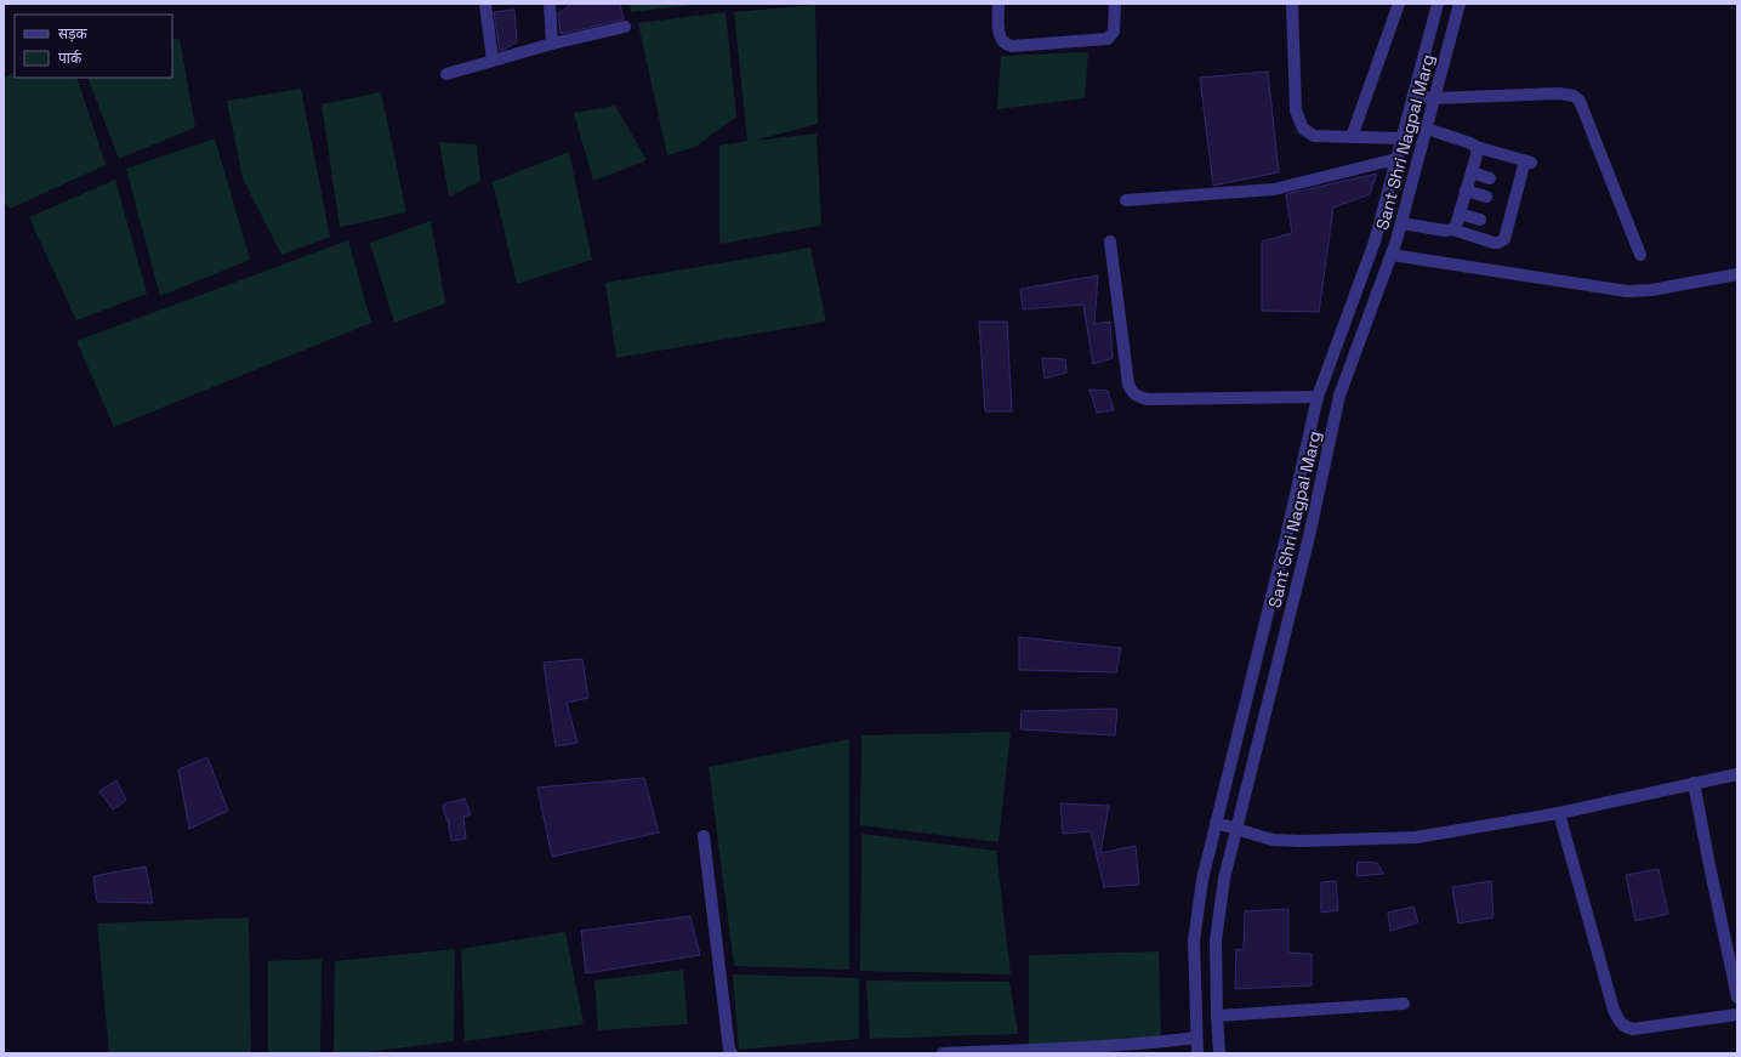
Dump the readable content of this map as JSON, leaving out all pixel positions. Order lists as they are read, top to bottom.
{
  "streets": {
    "street": ["Sant Shri Nagpal Marg"]
  },
  "legend": ["सड़क", "पार्क"]
}
